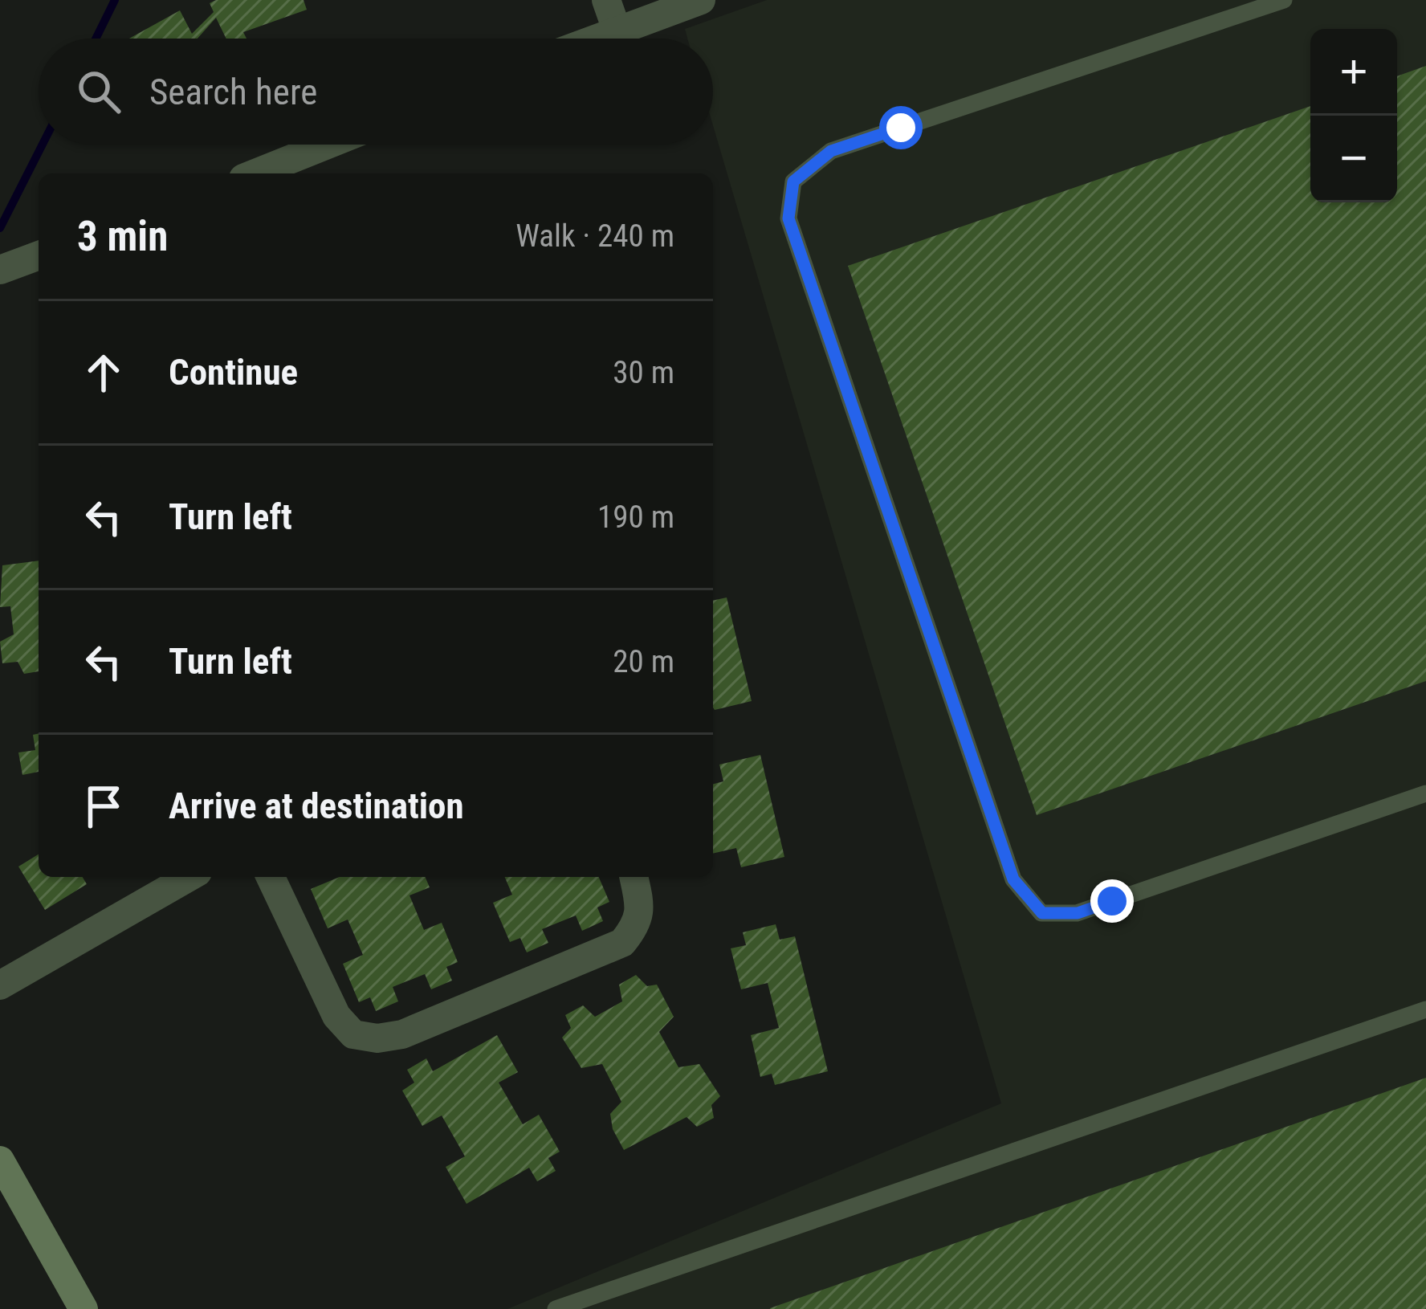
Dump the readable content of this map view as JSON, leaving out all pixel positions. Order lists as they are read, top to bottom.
{
  "page": {
    "map_buttons": ["+", "−"],
    "search": "Search here",
    "heading": ["3 min", "Walk · 240 m"],
    "list": [
      ["Continue", "30 m"],
      ["Turn left", "190 m"],
      ["Turn left", "20 m"],
      "Arrive at destination"
    ]
  }
}
